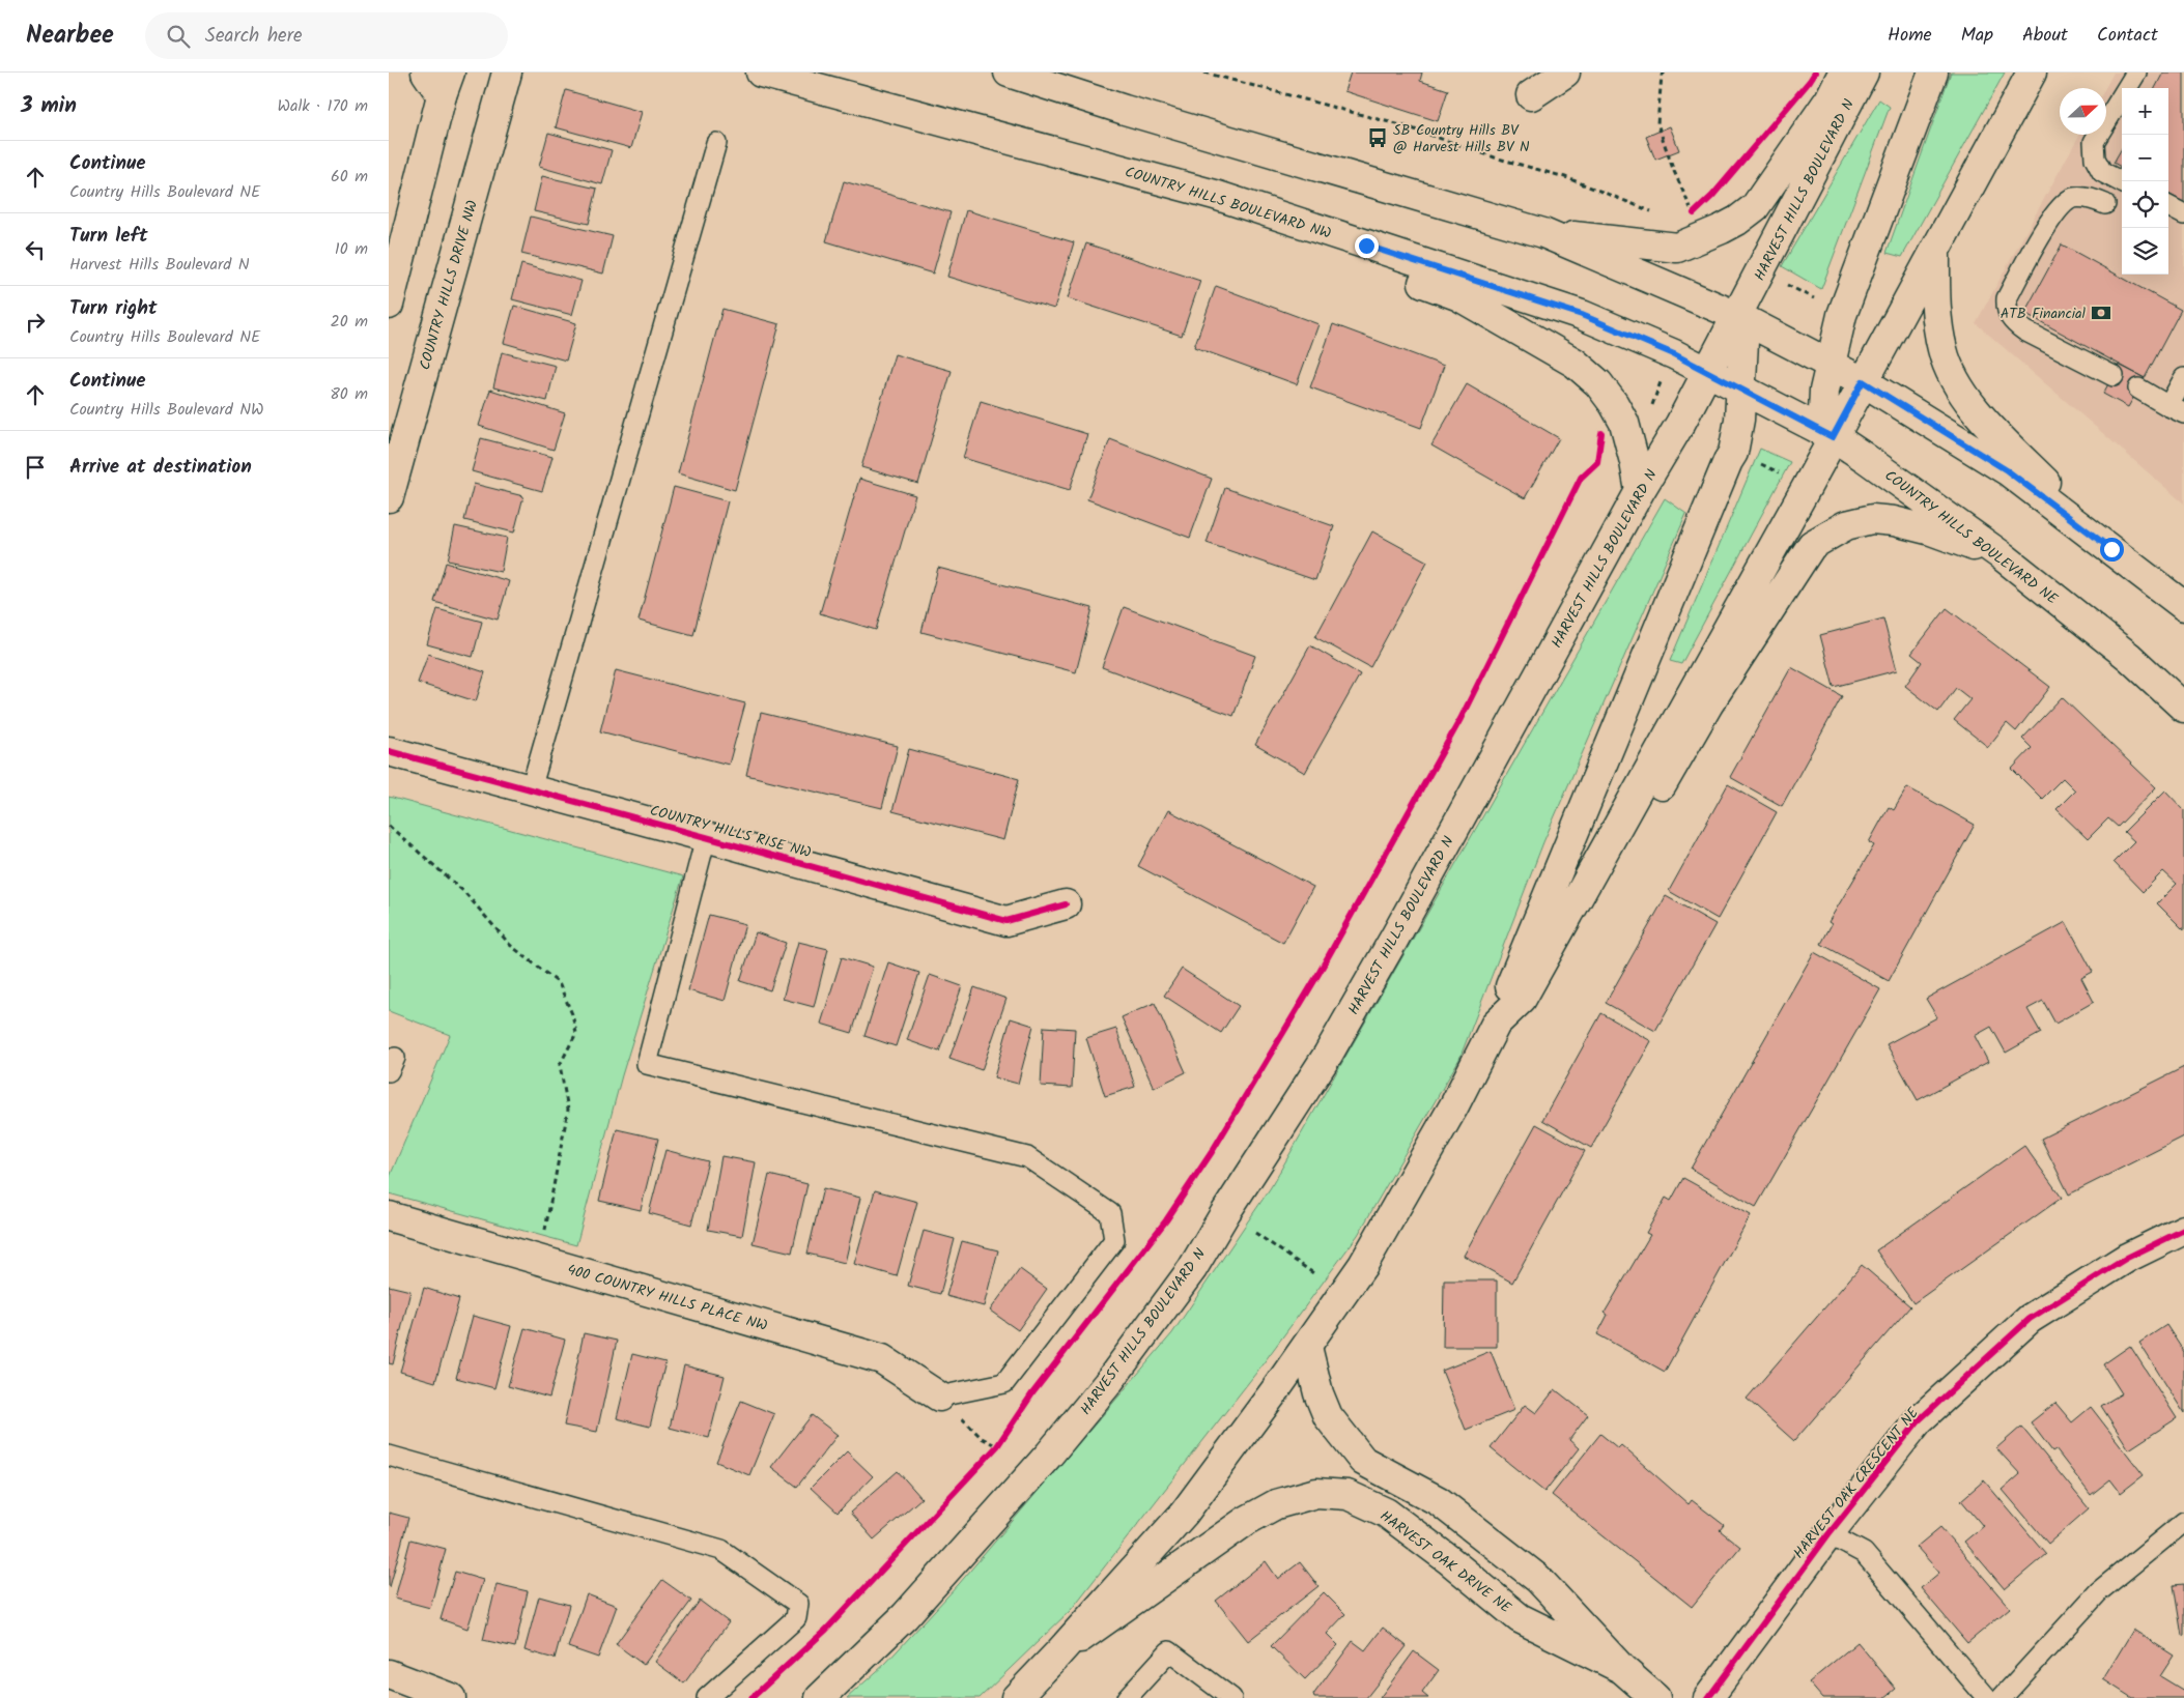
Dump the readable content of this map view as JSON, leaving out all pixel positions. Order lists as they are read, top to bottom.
{
  "streets": {
    "main road": [
      "HARVEST HILLS BOULEVARD N",
      "COUNTRY HILLS BOULEVARD NW",
      "COUNTRY HILLS DRIVE NW",
      "COUNTRY HILLS BOULEVARD NE",
      "COUNTRY HILLS RISE NW",
      "400 COUNTRY HILLS PLACE NW",
      "HARVEST OAK CRESCENT NE",
      "HARVEST OAK DRIVE NE"
    ]
  },
  "crossings": [
    ["HARVEST HILLS BOULEVARD N", "COUNTRY HILLS BOULEVARD NW"],
    ["COUNTRY HILLS BOULEVARD NW", "COUNTRY HILLS BOULEVARD NE"]
  ],
  "places": {
    "bus stop": ["SB Country Hills BV @ Harvest Hills BV N"],
    "bank": ["ATB Financial"]
  },
  "north": "right",
  "page": {
    "header": "Nearbee",
    "search": "Search here",
    "nav": [
      "Home",
      "Map",
      "About",
      "Contact"
    ],
    "heading": ["3 min", "Walk · 170 m"],
    "map_buttons": ["+", "−"],
    "list": [
      ["Continue", "Country Hills Boulevard NE", "60 m"],
      ["Turn left", "Harvest Hills Boulevard N", "10 m"],
      ["Turn right", "Country Hills Boulevard NE", "20 m"],
      ["Continue", "Country Hills Boulevard NW", "80 m"],
      "Arrive at destination"
    ]
  }
}
